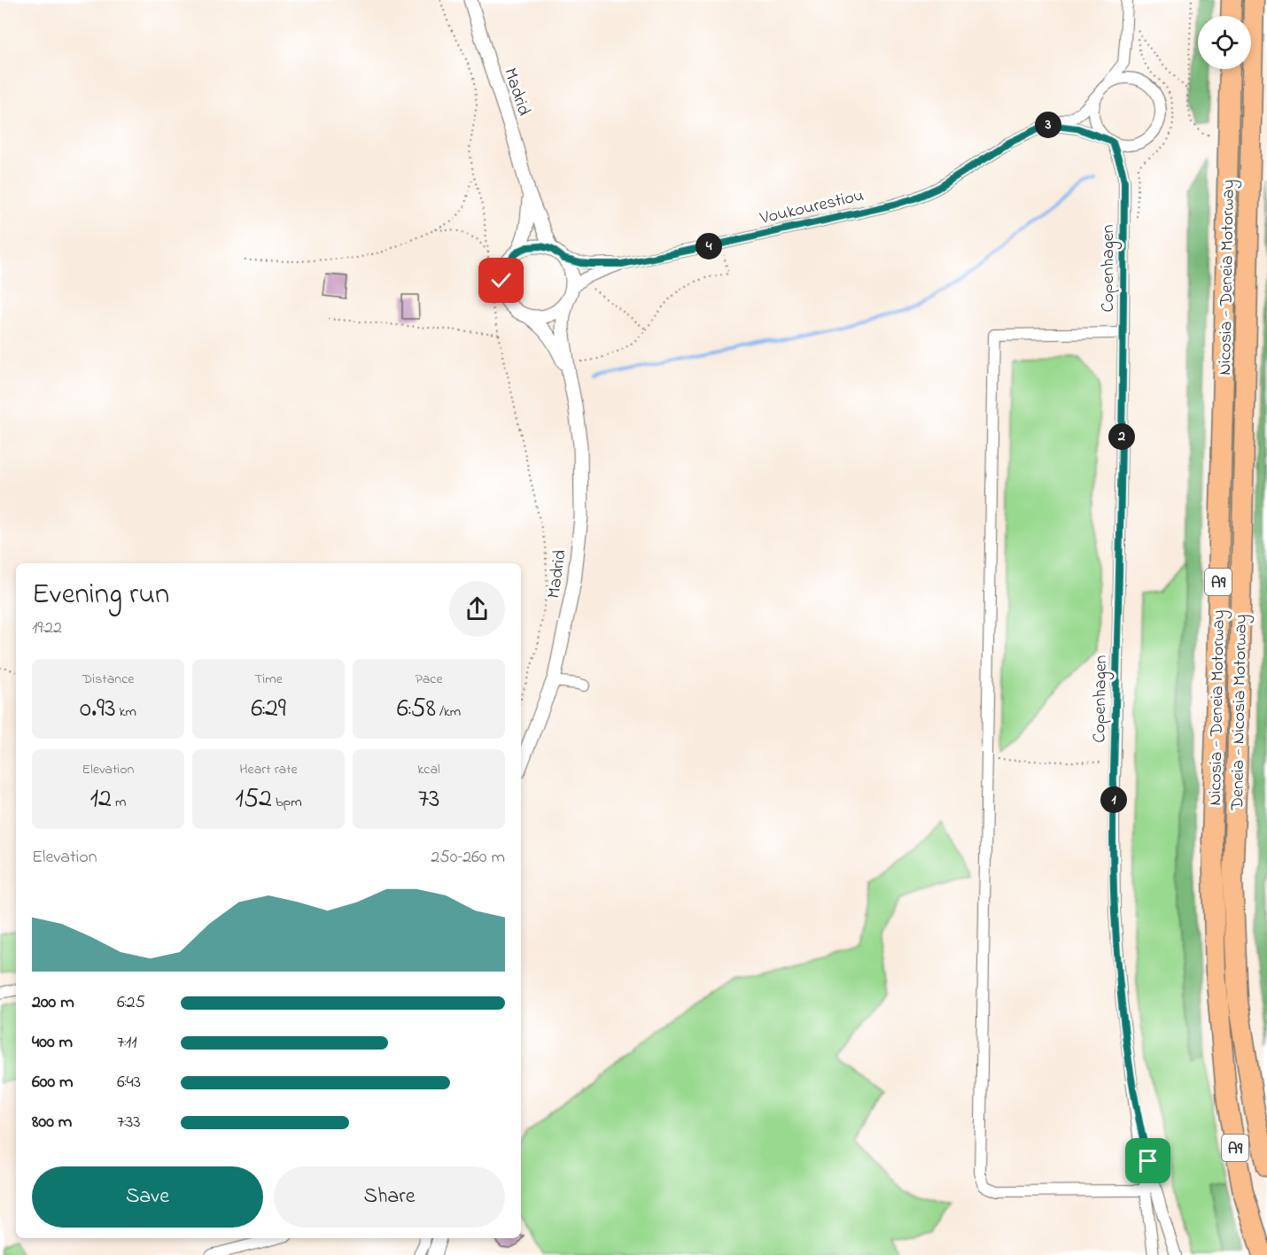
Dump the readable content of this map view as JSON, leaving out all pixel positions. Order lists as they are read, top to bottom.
{
  "streets": {
    "highway": ["Nicosia - Deneia Motorway", "A9", "Deneia - Nicosia Motorway"],
    "street": ["Madrid", "Voukourestiou", "Copenhagen"]
  },
  "crossings": [
    ["Madrid", "Voukourestiou"],
    ["Voukourestiou", "Copenhagen"]
  ],
  "page": {
    "pins": [
      "3",
      "4",
      "2",
      "1"
    ],
    "heading": ["Evening run", "19:22"],
    "stats": [
      ["Distance", "0.93 km"],
      ["Time", "6:29"],
      ["Pace", "6:58 /km"],
      ["Elevation", "12 m"],
      ["Heart rate", "152 bpm"],
      ["kcal", "73"]
    ],
    "chart": ["Elevation", "250–260 m"],
    "list": [
      {
        "name": "200 m",
        "note": "6:25"
      },
      {
        "name": "400 m",
        "note": "7:11"
      },
      {
        "name": "600 m",
        "note": "6:43"
      },
      {
        "name": "800 m",
        "note": "7:33"
      }
    ],
    "buttons": ["Save", "Share"]
  }
}
